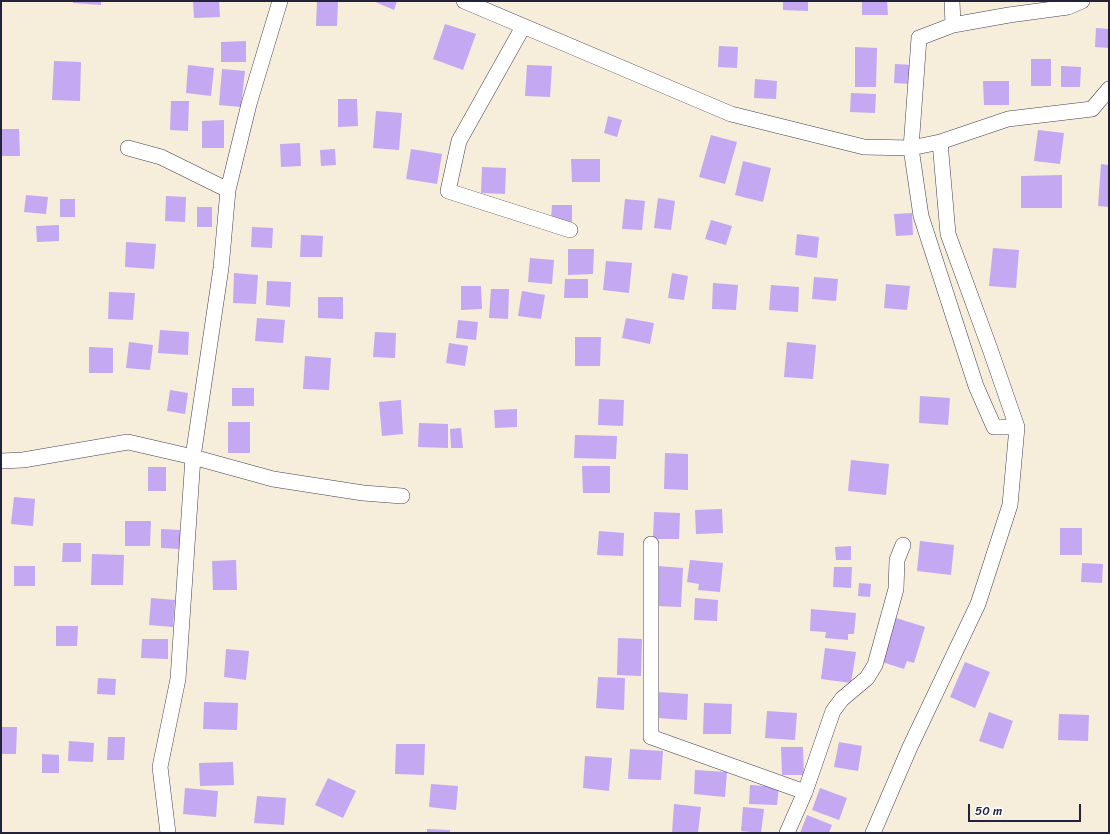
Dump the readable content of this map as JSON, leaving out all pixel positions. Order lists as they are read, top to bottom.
{
  "scale_bar": "50 m"
}
